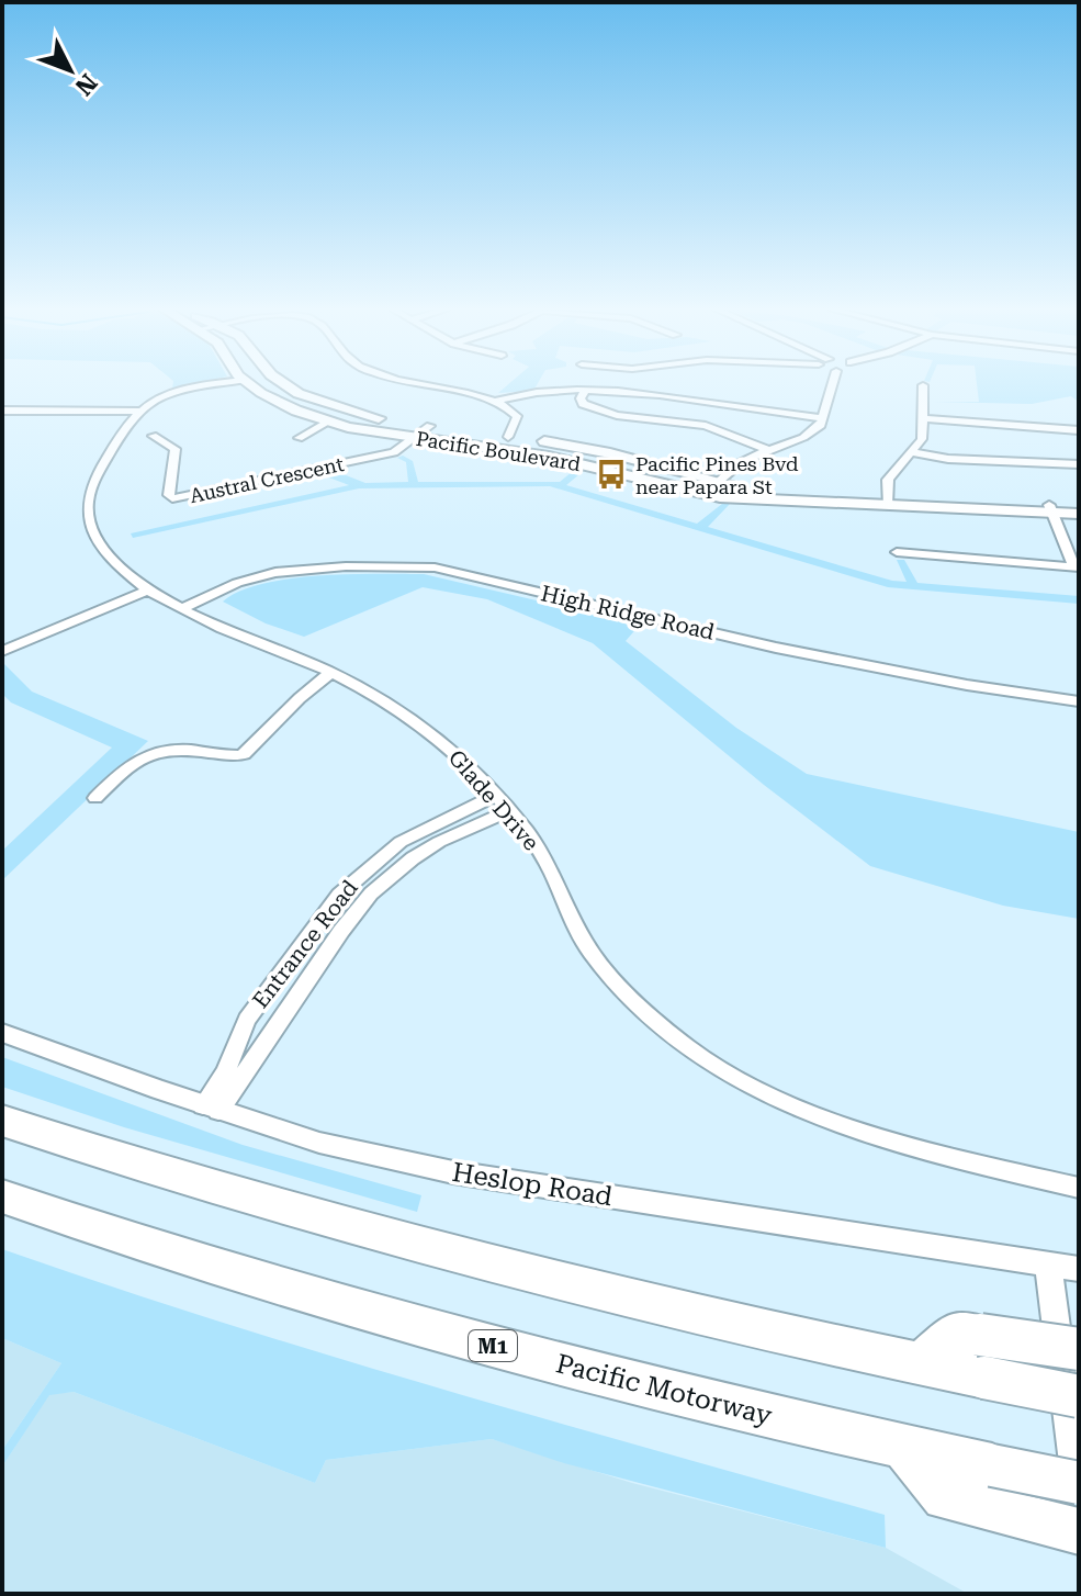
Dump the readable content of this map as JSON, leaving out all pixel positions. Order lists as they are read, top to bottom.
{
  "streets": {
    "highway": ["M1", "Pacific Motorway"],
    "main road": ["Pacific Boulevard"],
    "street": [
      "Austral Crescent",
      "High Ridge Road",
      "Glade Drive",
      "Entrance Road",
      "Heslop Road"
    ]
  },
  "crossings": [
    ["Pacific Boulevard", "Austral Crescent"],
    ["High Ridge Road", "Glade Drive"],
    ["Glade Drive", "Entrance Road"],
    ["Entrance Road", "Heslop Road"]
  ],
  "places": {
    "bus stop": ["Pacific Pines Bvd near Papara St"]
  },
  "north": "bottom right"
}
